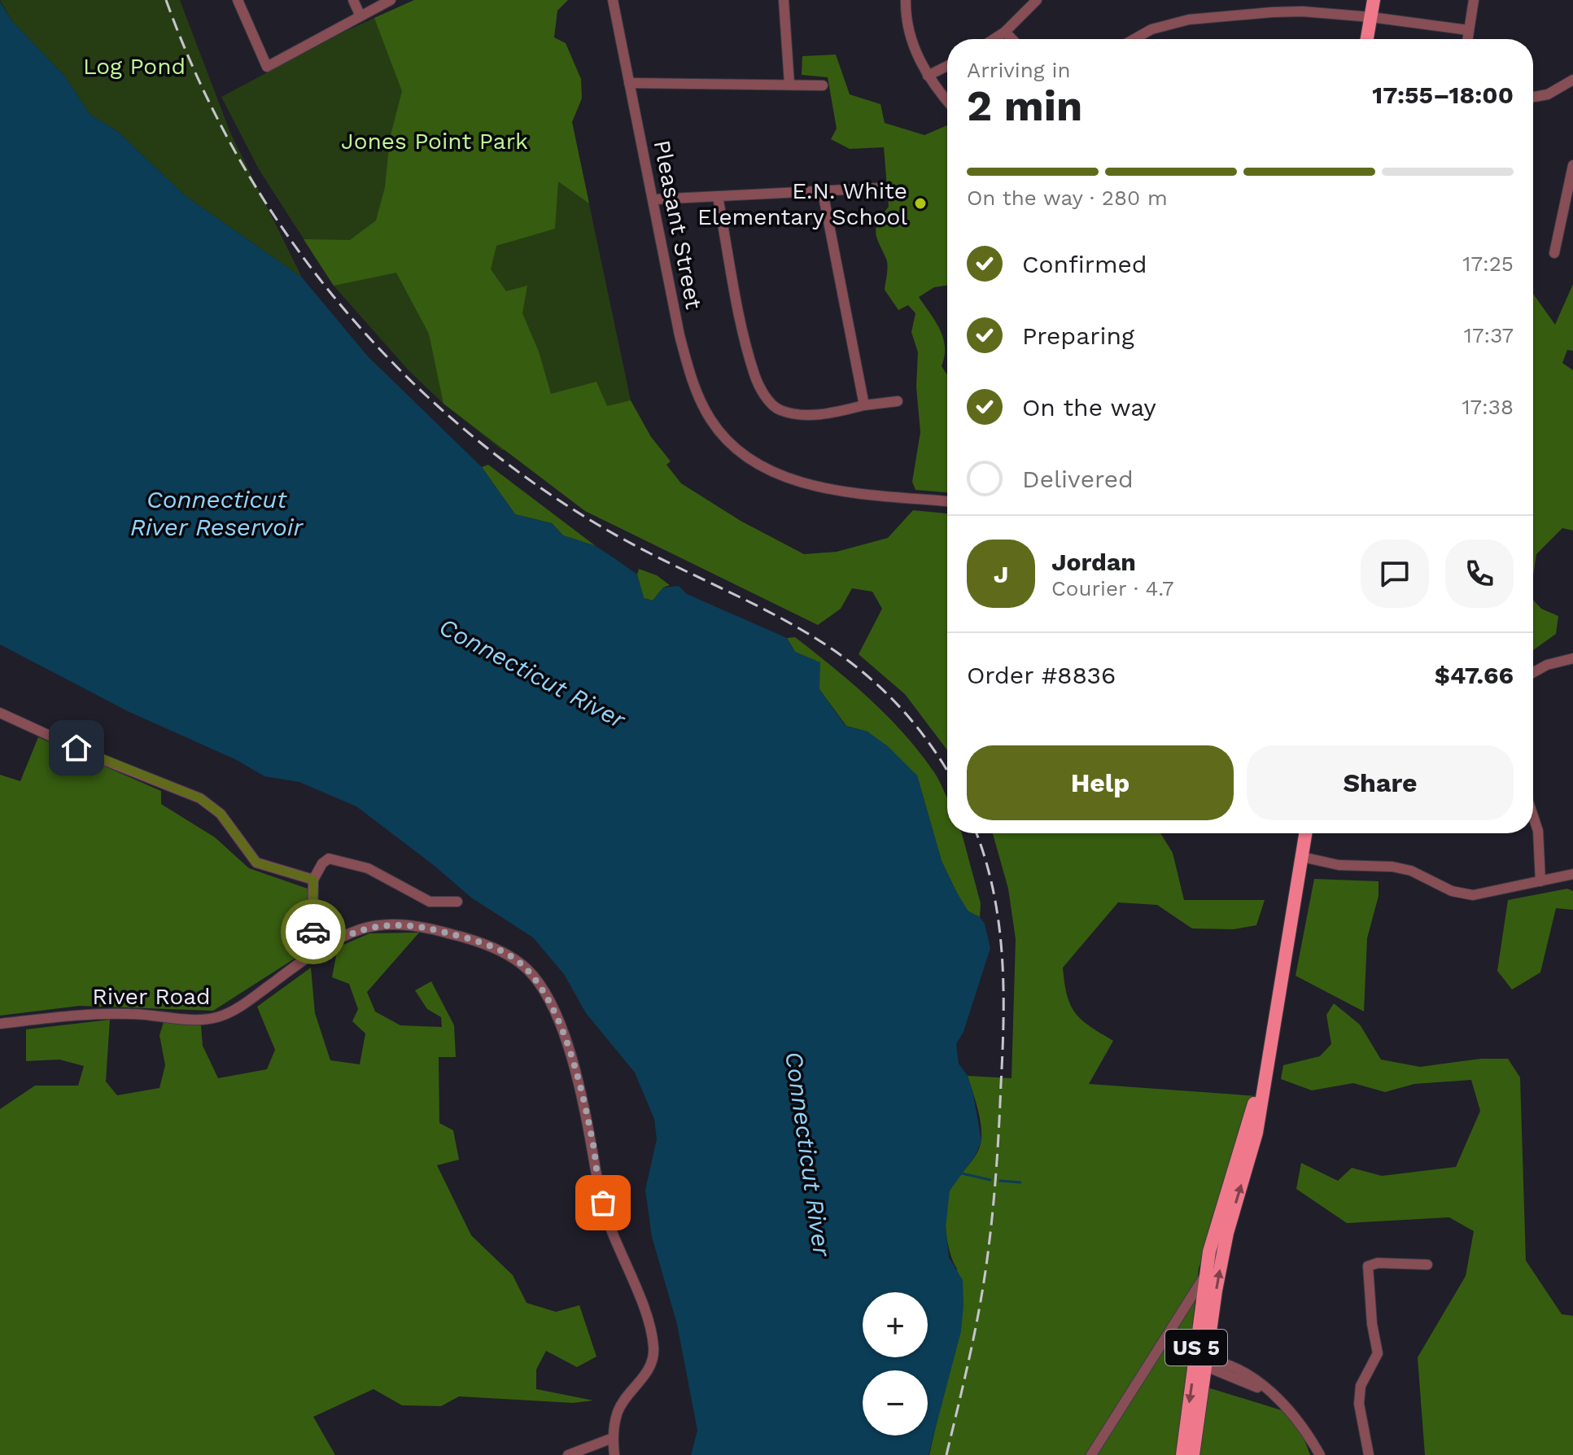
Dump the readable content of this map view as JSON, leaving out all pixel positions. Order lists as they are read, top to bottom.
{
  "streets": {
    "main road": ["US 5"],
    "street": ["Pleasant Street", "River Road"]
  },
  "water": ["Connecticut River Reservoir", "Connecticut River"],
  "parks": ["Log Pond", "Jones Point Park"],
  "places": ["E.N. White Elementary School"],
  "page": {
    "heading": ["2 min", "Arriving in", "17:55–18:00"],
    "panel": [
      "Jordan",
      "Courier · 4.7",
      "Order #8836",
      "$47.66"
    ],
    "bar": "On the way · 280 m",
    "list": [
      ["Confirmed", "17:25"],
      ["Preparing", "17:37"],
      ["On the way", "17:38"],
      "Delivered"
    ],
    "round": "J",
    "buttons": ["Help", "Share"],
    "map_buttons": ["+", "−"]
  }
}
